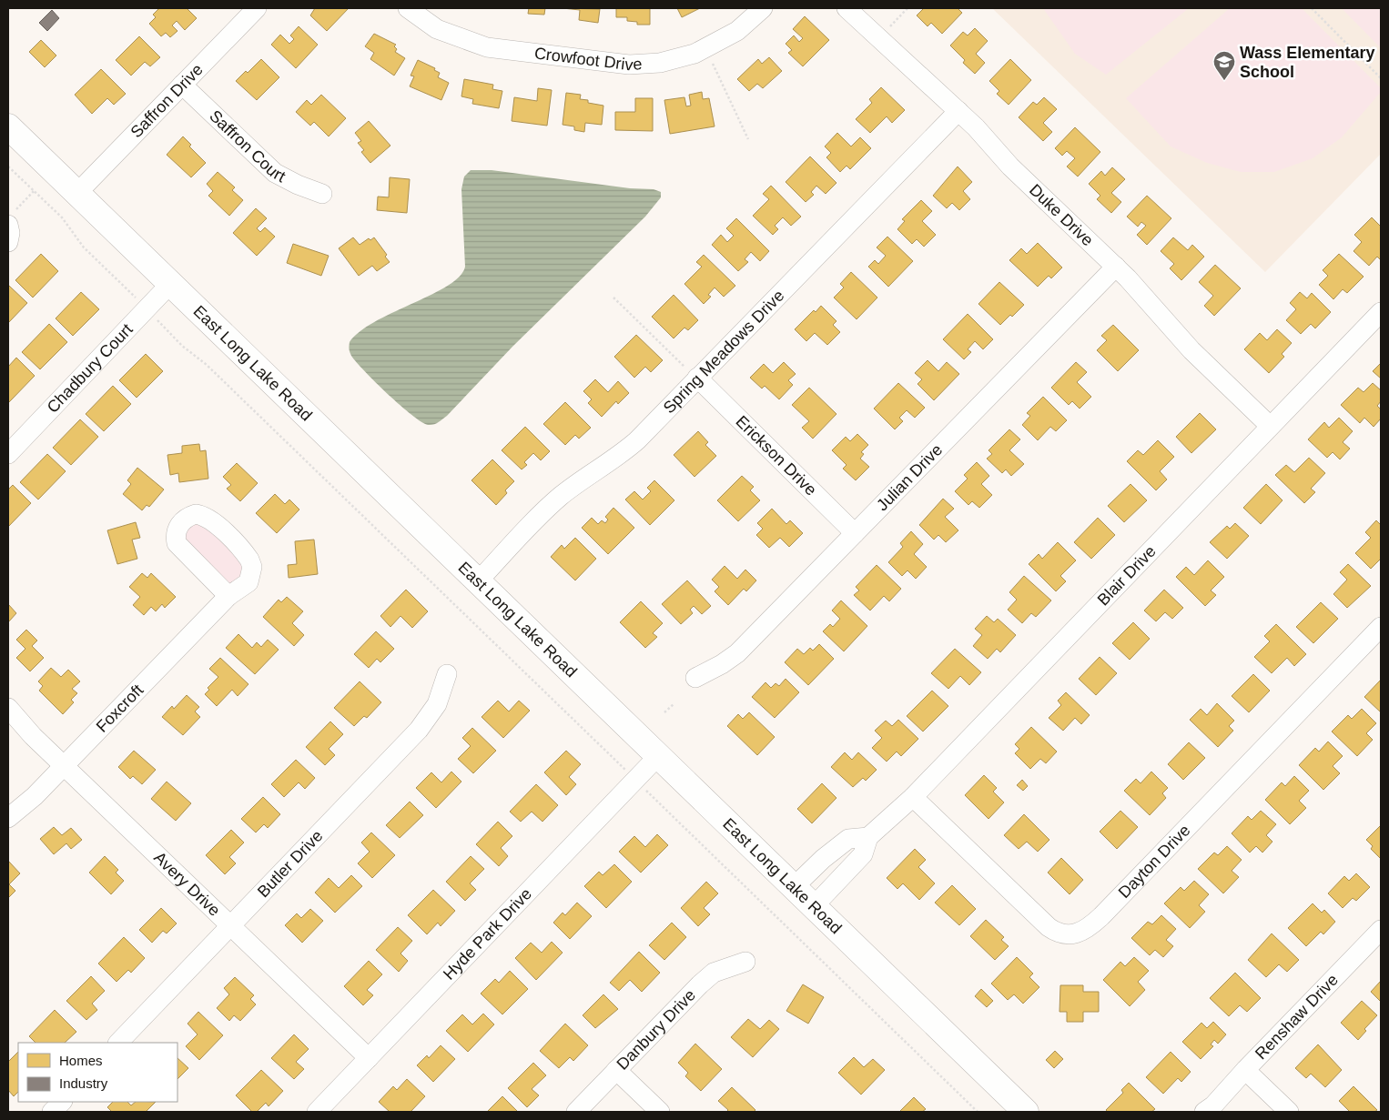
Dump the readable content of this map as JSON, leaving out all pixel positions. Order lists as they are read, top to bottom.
{
  "streets": {
    "main road": ["East Long Lake Road"],
    "street": [
      "Crowfoot Drive",
      "Saffron Drive",
      "Saffron Court",
      "Duke Drive",
      "Spring Meadows Drive",
      "Chadbury Court",
      "Erickson Drive",
      "Julian Drive",
      "Blair Drive",
      "Foxcroft",
      "Dayton Drive",
      "Butler Drive",
      "Avery Drive",
      "Hyde Park Drive",
      "Renshaw Drive",
      "Danbury Drive"
    ]
  },
  "crossings": [
    ["Saffron Drive", "Saffron Court"],
    ["Saffron Drive", "East Long Lake Road"],
    ["Duke Drive", "Spring Meadows Drive"],
    ["Duke Drive", "Julian Drive"],
    ["Duke Drive", "Blair Drive"],
    ["Spring Meadows Drive", "East Long Lake Road"],
    ["Spring Meadows Drive", "Erickson Drive"],
    ["East Long Lake Road", "Chadbury Court"],
    ["East Long Lake Road", "Blair Drive"],
    ["East Long Lake Road", "Hyde Park Drive"],
    ["Erickson Drive", "Julian Drive"],
    ["Blair Drive", "Dayton Drive"],
    ["Foxcroft", "Avery Drive"],
    ["Butler Drive", "Avery Drive"],
    ["Avery Drive", "Hyde Park Drive"]
  ],
  "places": {
    "school or university": ["Wass Elementary School"]
  },
  "legend": ["Homes", "Industry"]
}
